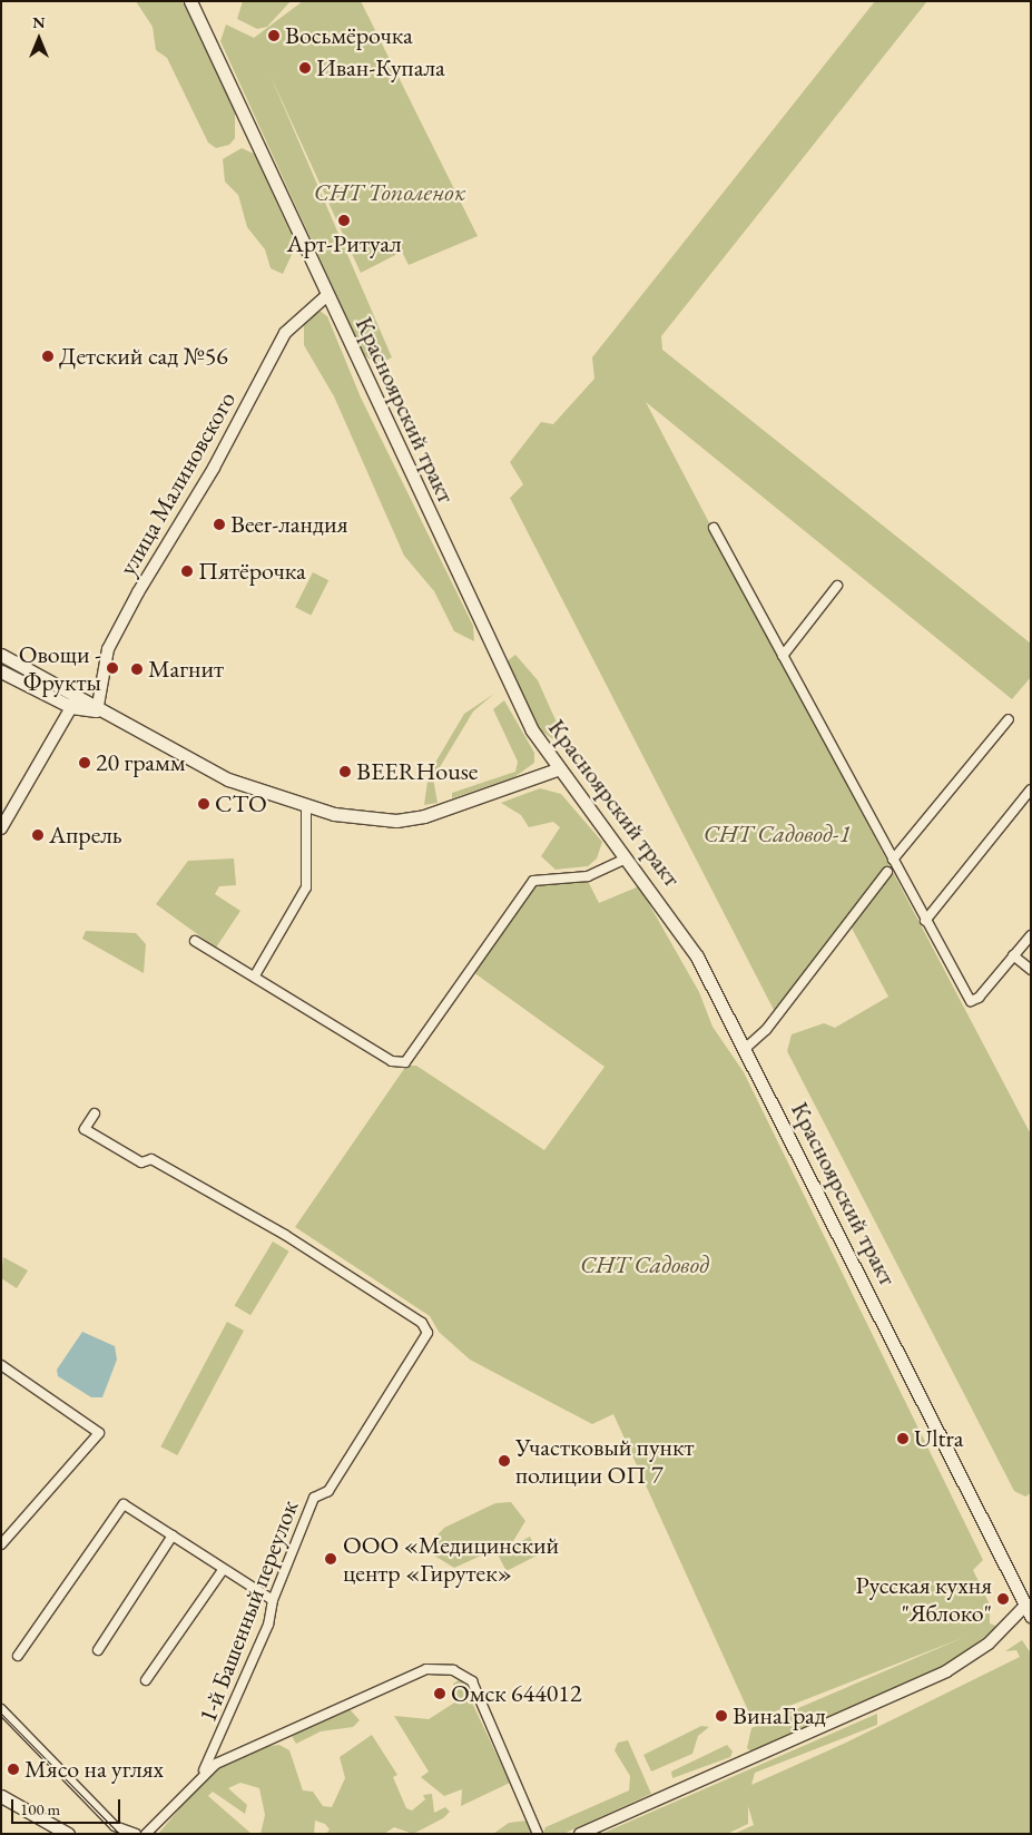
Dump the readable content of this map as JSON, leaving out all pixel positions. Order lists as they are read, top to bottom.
{
  "streets": {
    "main road": ["Красноярский тракт"],
    "street": ["улица Малиновского", "1-й Башенный переулок"]
  },
  "crossings": [
    ["Красноярский тракт", "улица Малиновского"]
  ],
  "parks": ["СНТ Тополенок", "СНТ Садовод-1", "СНТ Садовод"],
  "places": [
    "Восьмёрочка",
    "Иван-Купала",
    "Арт-Ритуал",
    "Детский сад №56",
    "Beer-ландия",
    "Пятёрочка",
    "Овощи - Фрукты",
    "Магнит",
    "20 грамм",
    "BEERHouse",
    "СТО",
    "Апрель",
    "Ultra",
    "Участковый пункт полиции ОП 7",
    "ООО «Медицинский центр «Гирутек»",
    "Русская кухня \"Яблоко\"",
    "Омск 644012",
    "ВинаГрад",
    "Мясо на углях"
  ],
  "scale_bar": "100 m",
  "north": "top"
}
